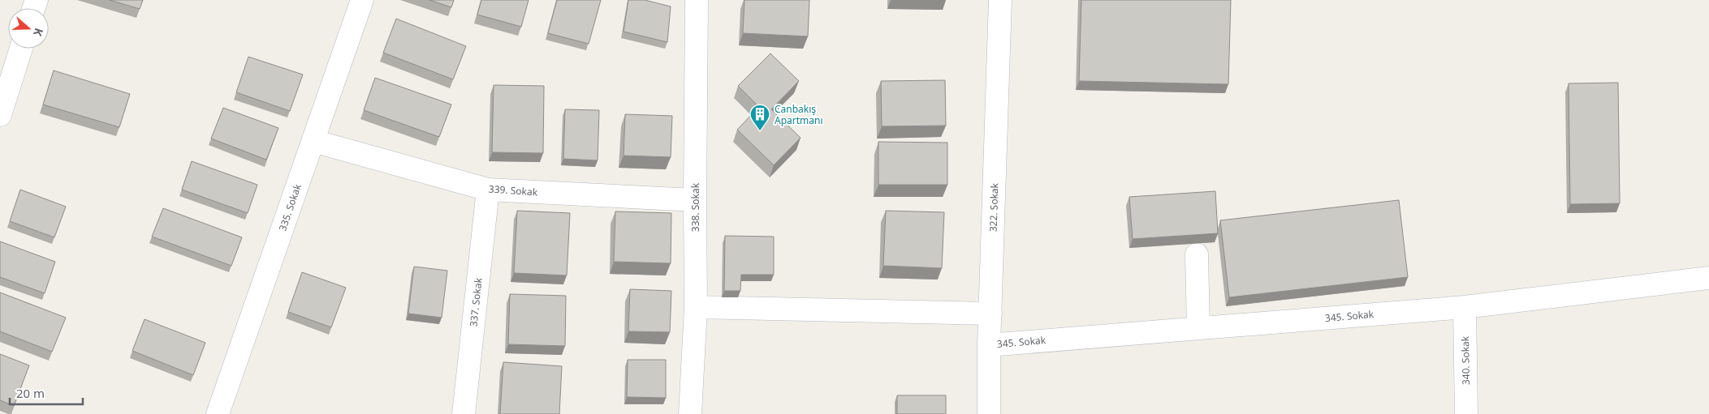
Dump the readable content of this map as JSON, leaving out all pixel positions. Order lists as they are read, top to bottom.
{
  "streets": {
    "street": [
      "339. Sokak",
      "335. Sokak",
      "338. Sokak",
      "322. Sokak",
      "337. Sokak",
      "345. Sokak",
      "340. Sokak"
    ]
  },
  "crossings": [
    ["339. Sokak", "335. Sokak"],
    ["339. Sokak", "338. Sokak"],
    ["339. Sokak", "337. Sokak"],
    ["322. Sokak", "345. Sokak"],
    ["345. Sokak", "340. Sokak"]
  ],
  "places": {
    "building": ["Canbakış Apartmanı"]
  },
  "scale_bar": "20 m",
  "north": "right"
}
